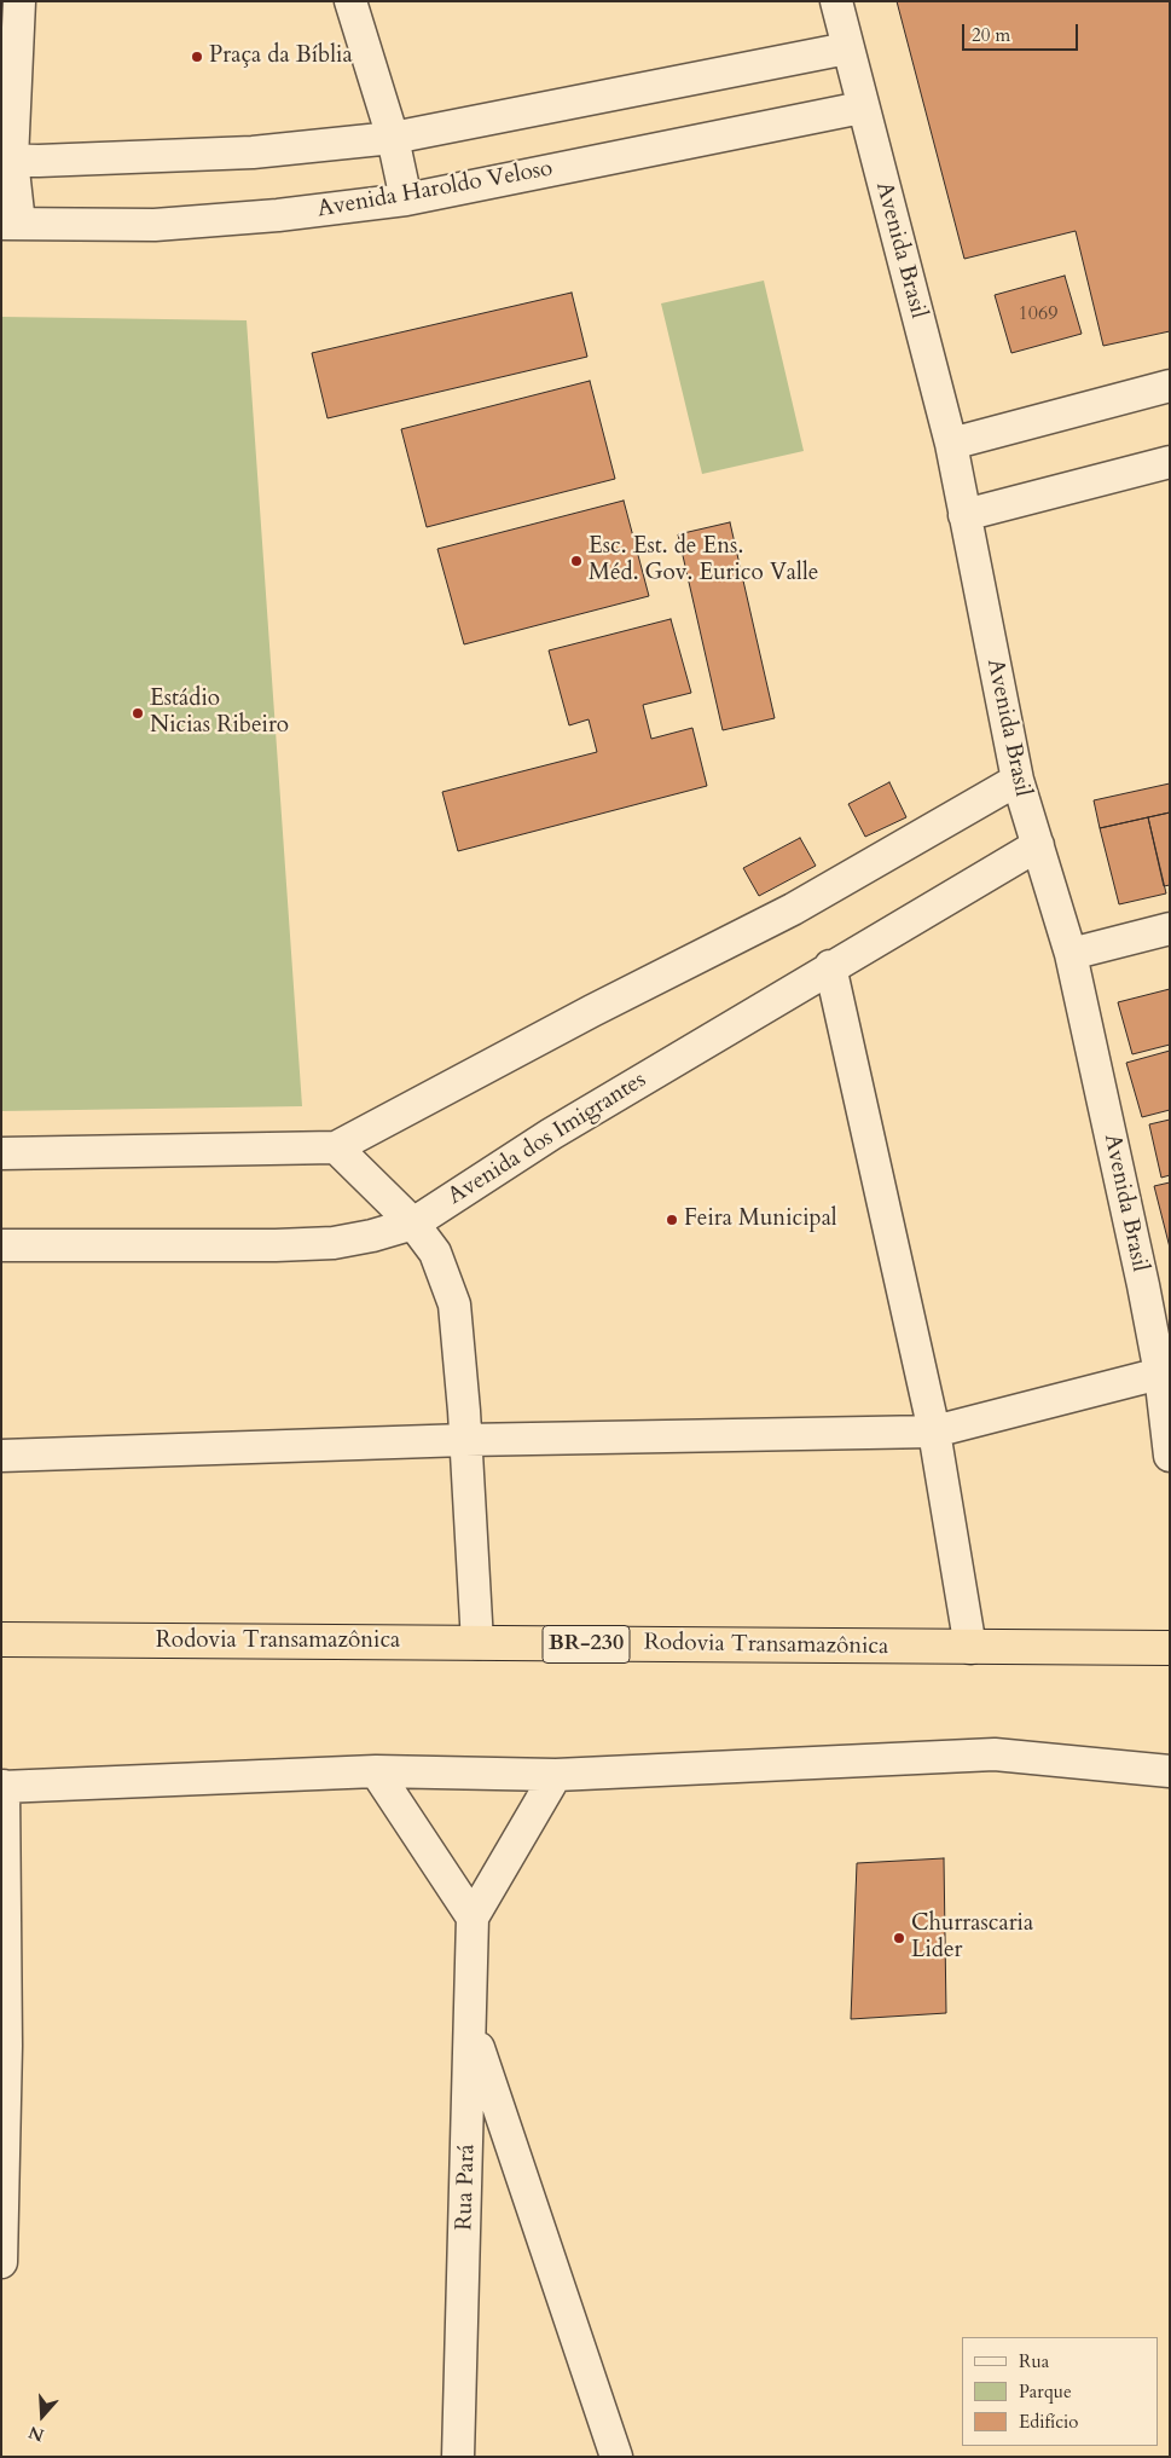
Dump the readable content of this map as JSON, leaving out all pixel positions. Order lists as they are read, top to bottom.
{
  "streets": {
    "highway": ["Rodovia Transamazônica", "BR-230"],
    "street": [
      "Avenida Haroldo Veloso",
      "Avenida Brasil",
      "Avenida dos Imigrantes",
      "Rua Pará"
    ]
  },
  "crossings": [
    ["Avenida Haroldo Veloso", "Avenida Brasil"],
    ["Avenida Brasil", "Avenida dos Imigrantes"]
  ],
  "places": [
    "Praça da Bíblia",
    "Esc. Est. de Ens. Méd. Gov. Eurico Valle",
    "Estádio Nicias Ribeiro",
    "Feira Municipal",
    "Churrascaria Lider"
  ],
  "house_numbers": ["1069"],
  "legend": ["Rua", "Parque", "Edifício"],
  "scale_bar": "20 m",
  "north": "bottom"
}
